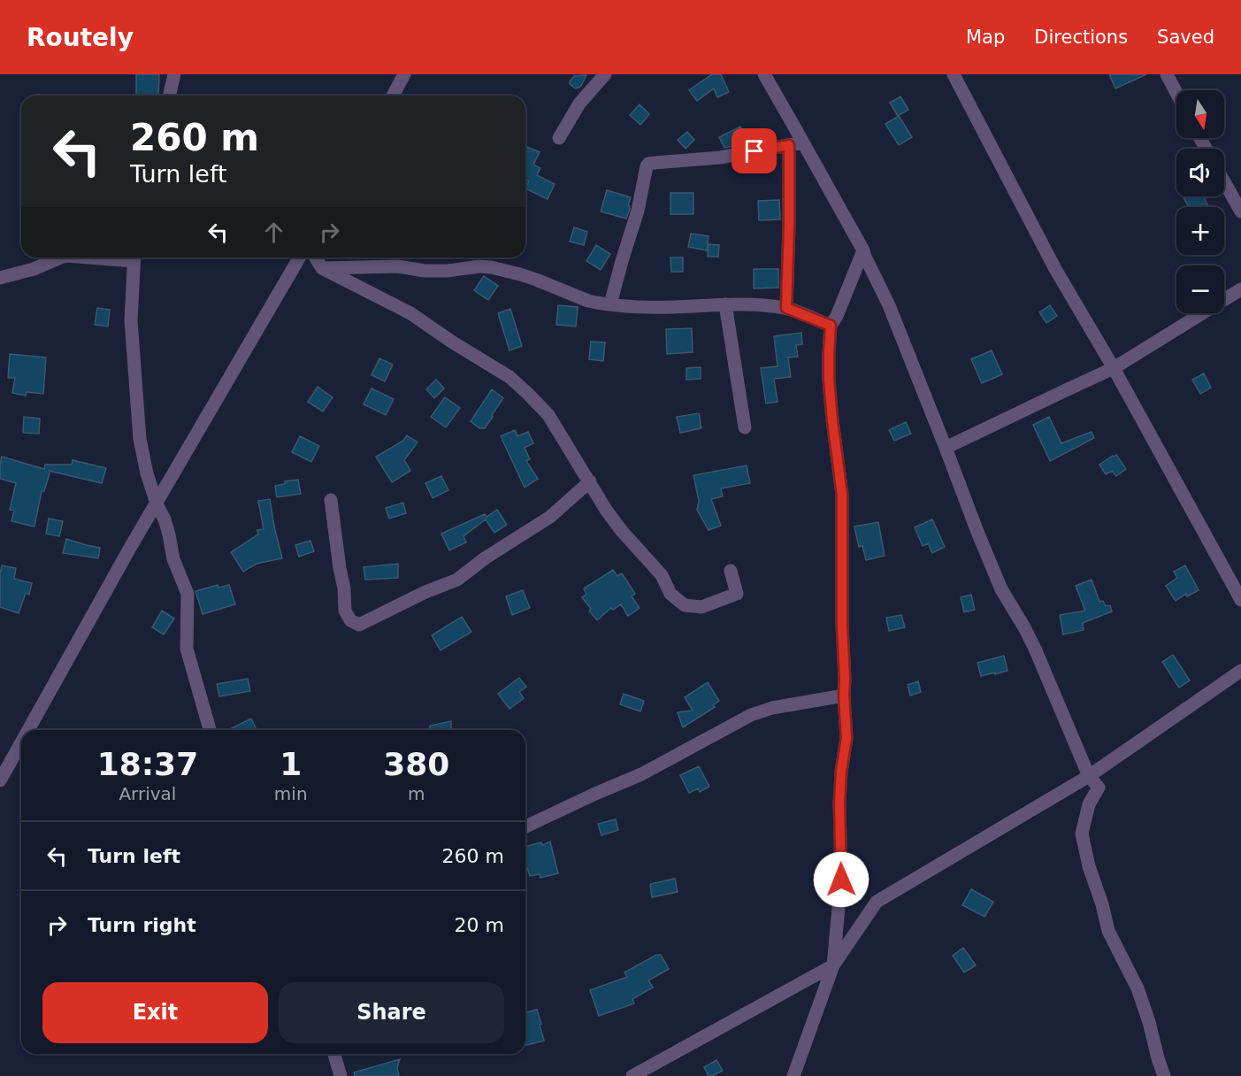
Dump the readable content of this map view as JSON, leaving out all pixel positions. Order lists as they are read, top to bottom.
{
  "north": "bottom",
  "page": {
    "header": "Routely",
    "nav": ["Map", "Directions", "Saved"],
    "map_buttons": ["+", "−"],
    "turn": ["260 m", "Turn left"],
    "eta": [
      "18:37",
      "Arrival",
      "1",
      "min",
      "380",
      "m"
    ],
    "list": [
      {
        "name": "Turn left",
        "value": "260 m"
      },
      {
        "name": "Turn right",
        "value": "20 m"
      }
    ],
    "buttons": ["Exit", "Share"]
  }
}
